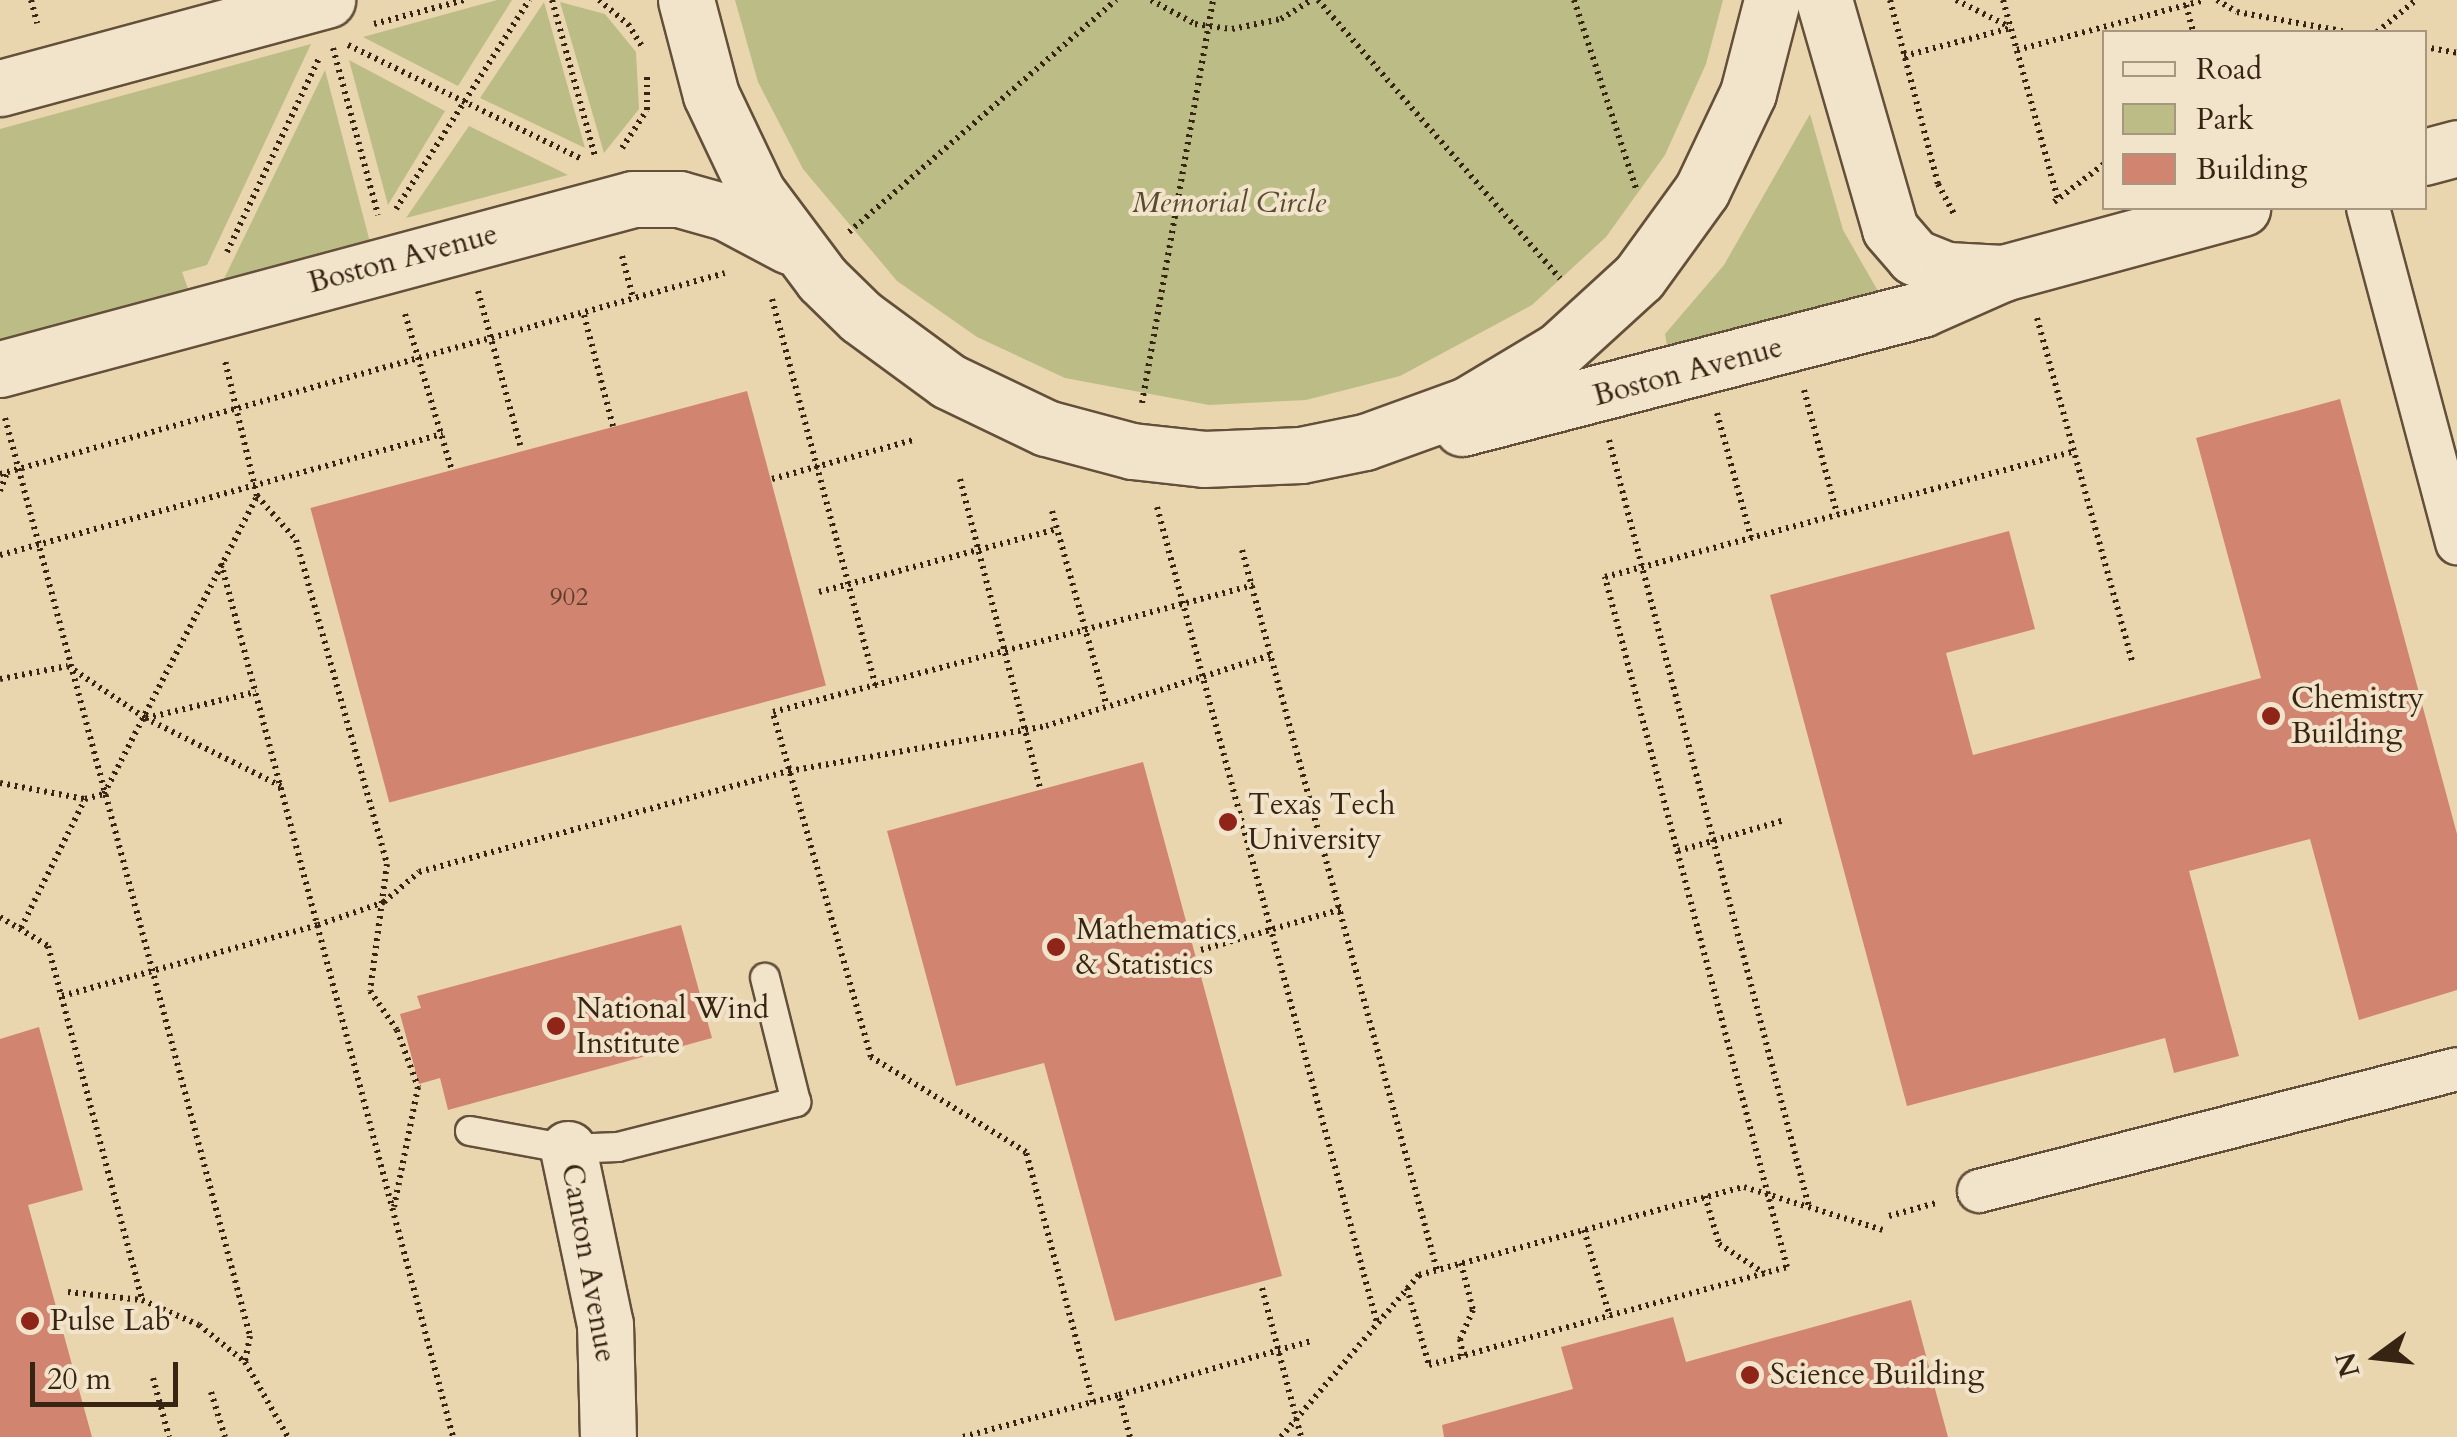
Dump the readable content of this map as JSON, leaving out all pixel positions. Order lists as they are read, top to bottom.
{
  "streets": {
    "street": ["Boston Avenue", "Canton Avenue"]
  },
  "parks": ["Memorial Circle"],
  "places": [
    "Chemistry Building",
    "Texas Tech University",
    "Mathematics & Statistics",
    "National Wind Institute",
    "Pulse Lab",
    "Science Building"
  ],
  "house_numbers": ["902"],
  "legend": ["Road", "Park", "Building"],
  "scale_bar": "20 m",
  "north": "left"
}
